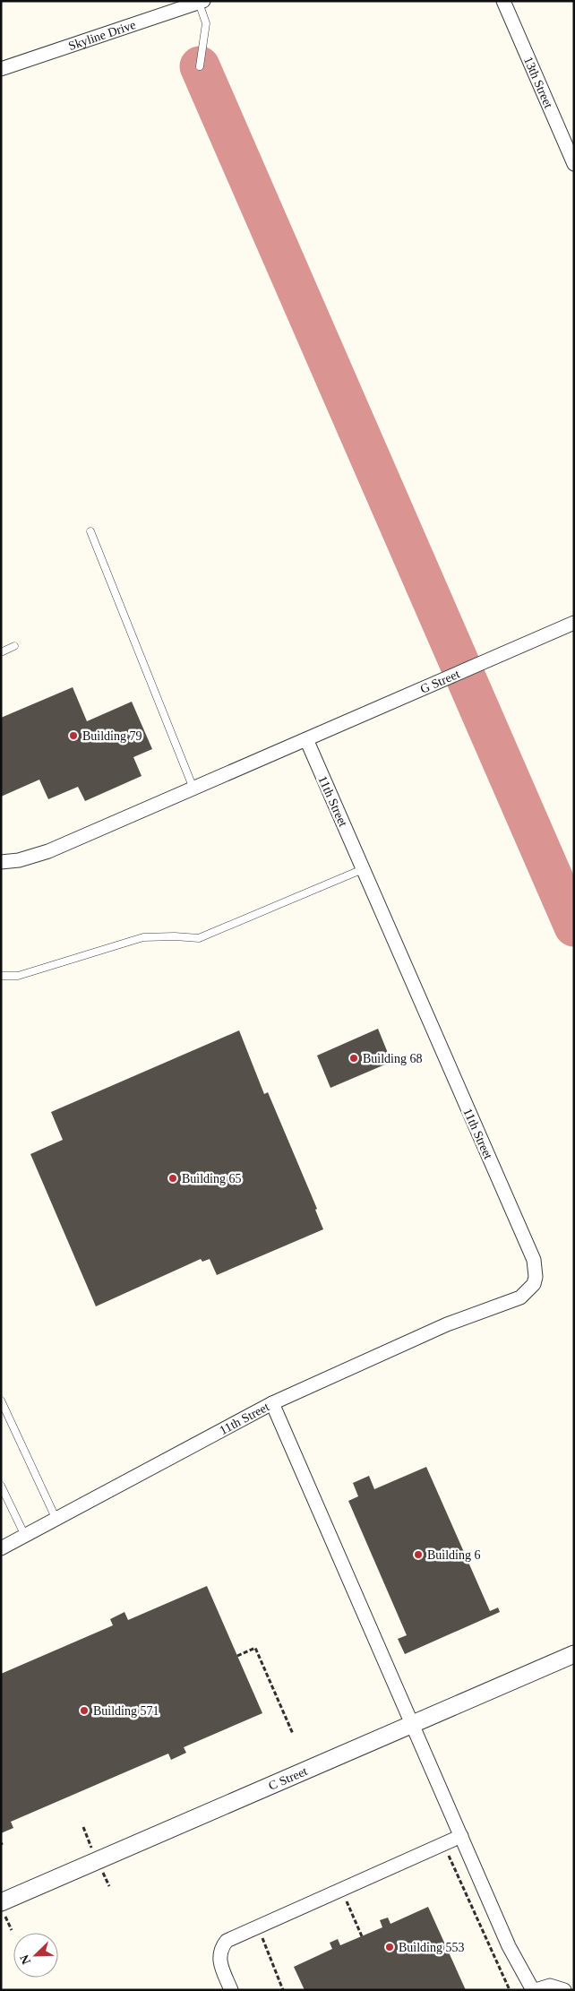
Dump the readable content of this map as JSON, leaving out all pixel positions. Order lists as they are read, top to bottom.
{
  "streets": {
    "street": [
      "Skyline Drive",
      "13th Street",
      "G Street",
      "11th Street",
      "C Street"
    ]
  },
  "crossings": [
    ["G Street", "11th Street"]
  ],
  "places": [
    "Building 79",
    "Building 68",
    "Building 65",
    "Building 6",
    "Building 571",
    "Building 553"
  ],
  "north": "bottom left"
}
